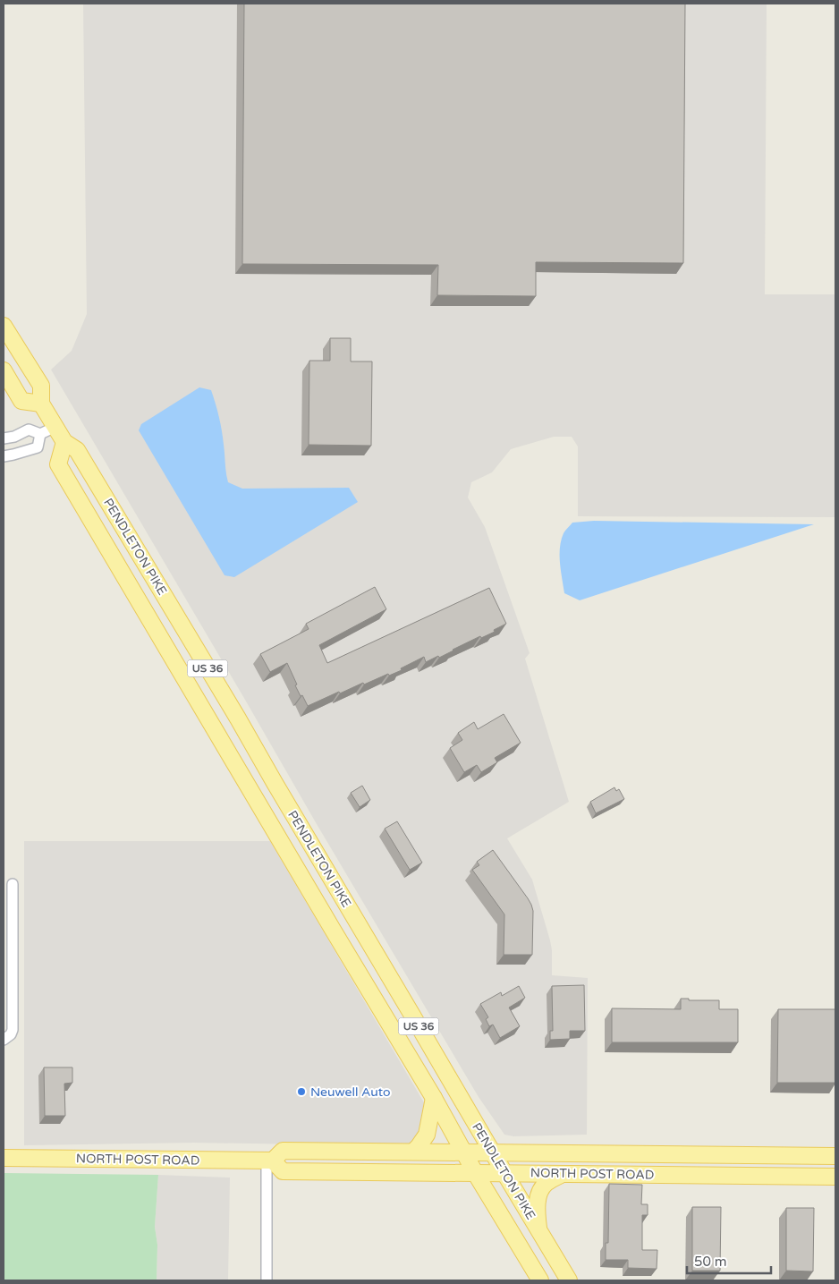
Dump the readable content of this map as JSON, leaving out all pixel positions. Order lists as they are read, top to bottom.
{
  "streets": {
    "main road": ["PENDLETON PIKE", "US 36", "NORTH POST ROAD"]
  },
  "crossings": [
    ["PENDLETON PIKE", "NORTH POST ROAD"]
  ],
  "places": ["Neuwell Auto"],
  "scale_bar": "50 m"
}
